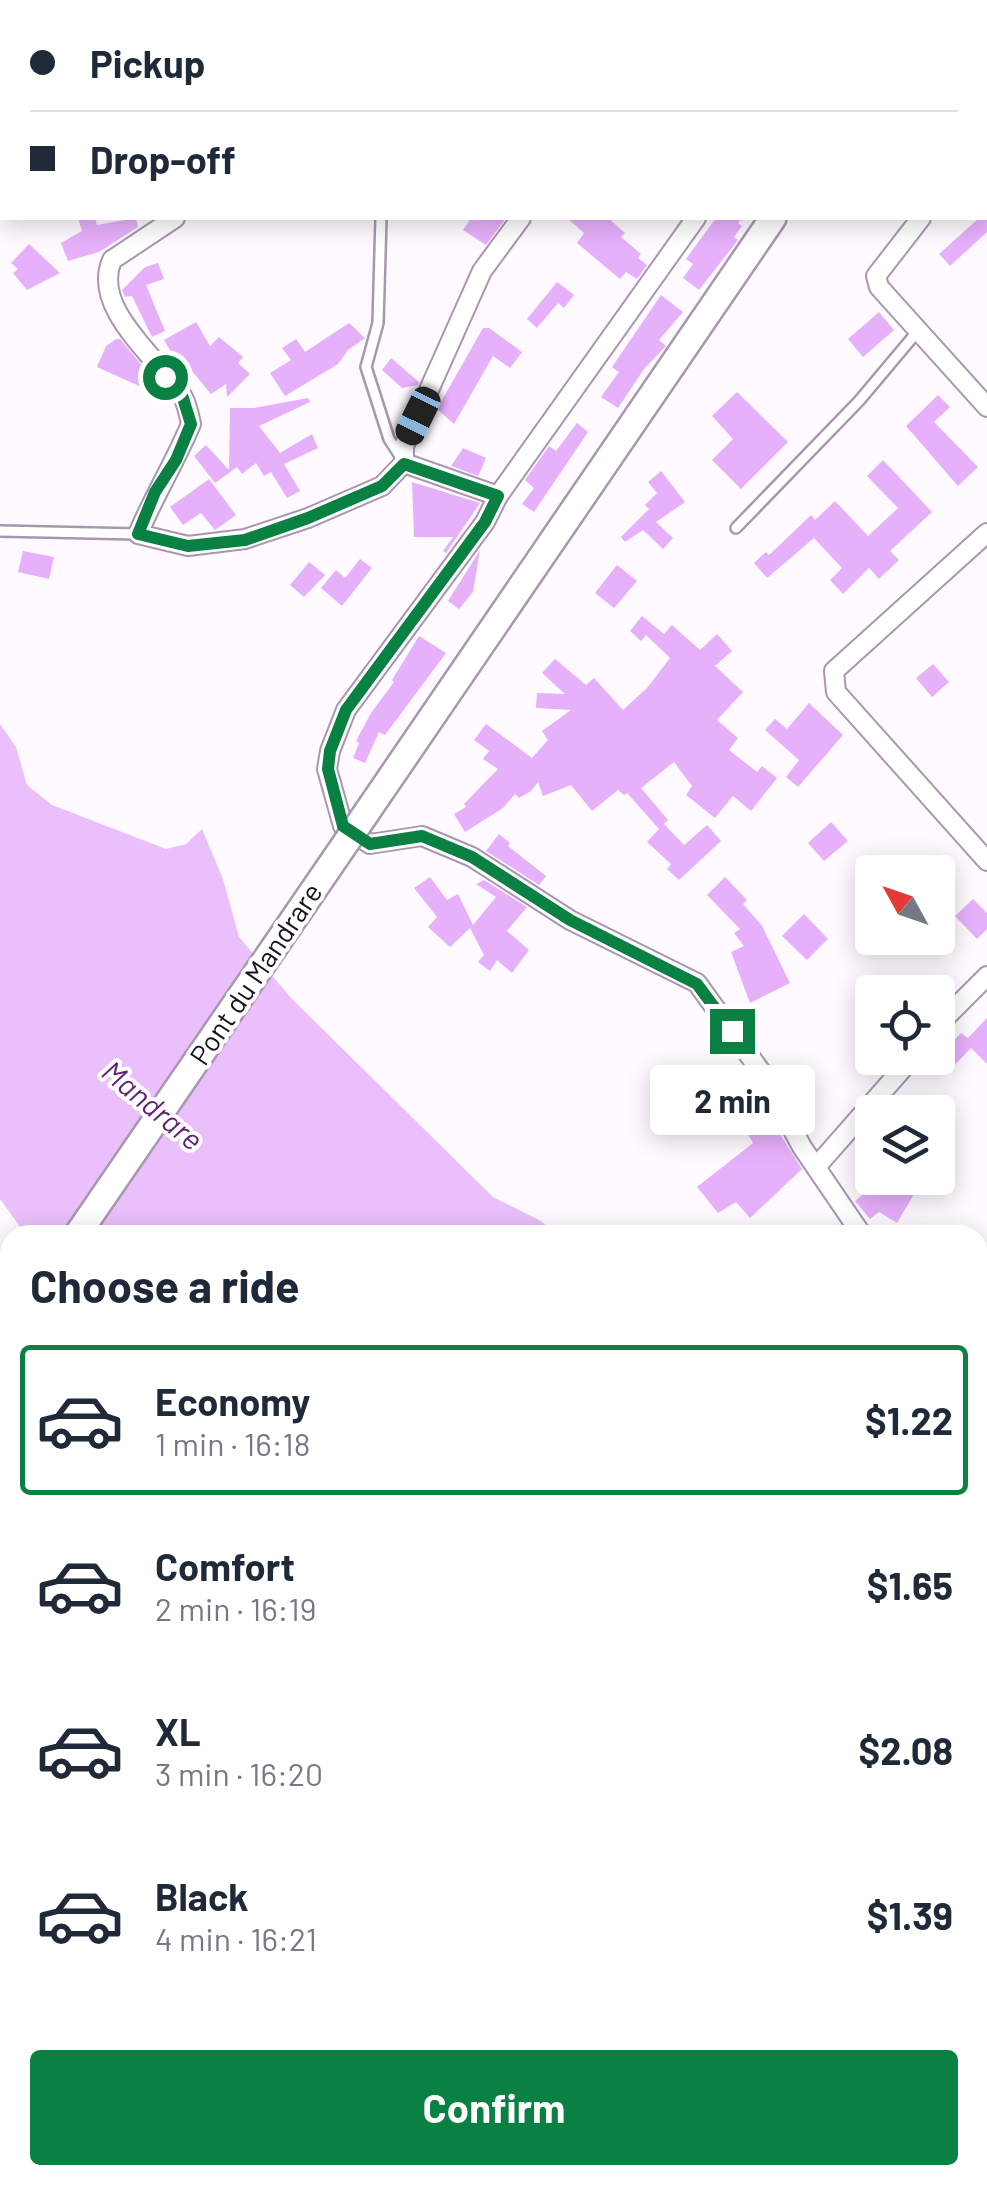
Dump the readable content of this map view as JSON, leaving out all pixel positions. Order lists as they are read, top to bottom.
{
  "streets": {
    "main road": ["Pont du Mandrare"]
  },
  "water": ["Mandrare"],
  "north": "top left",
  "page": {
    "banner": ["Pickup", "Drop-off"],
    "bubble": "2 min",
    "heading": "Choose a ride",
    "list": [
      {
        "name": "Economy",
        "note": "1 min · 16:18",
        "value": "$1.22"
      },
      {
        "name": "Comfort",
        "note": "2 min · 16:19",
        "value": "$1.65"
      },
      {
        "name": "XL",
        "note": "3 min · 16:20",
        "value": "$2.08"
      },
      {
        "name": "Black",
        "note": "4 min · 16:21",
        "value": "$1.39"
      }
    ],
    "buttons": "Confirm"
  }
}
